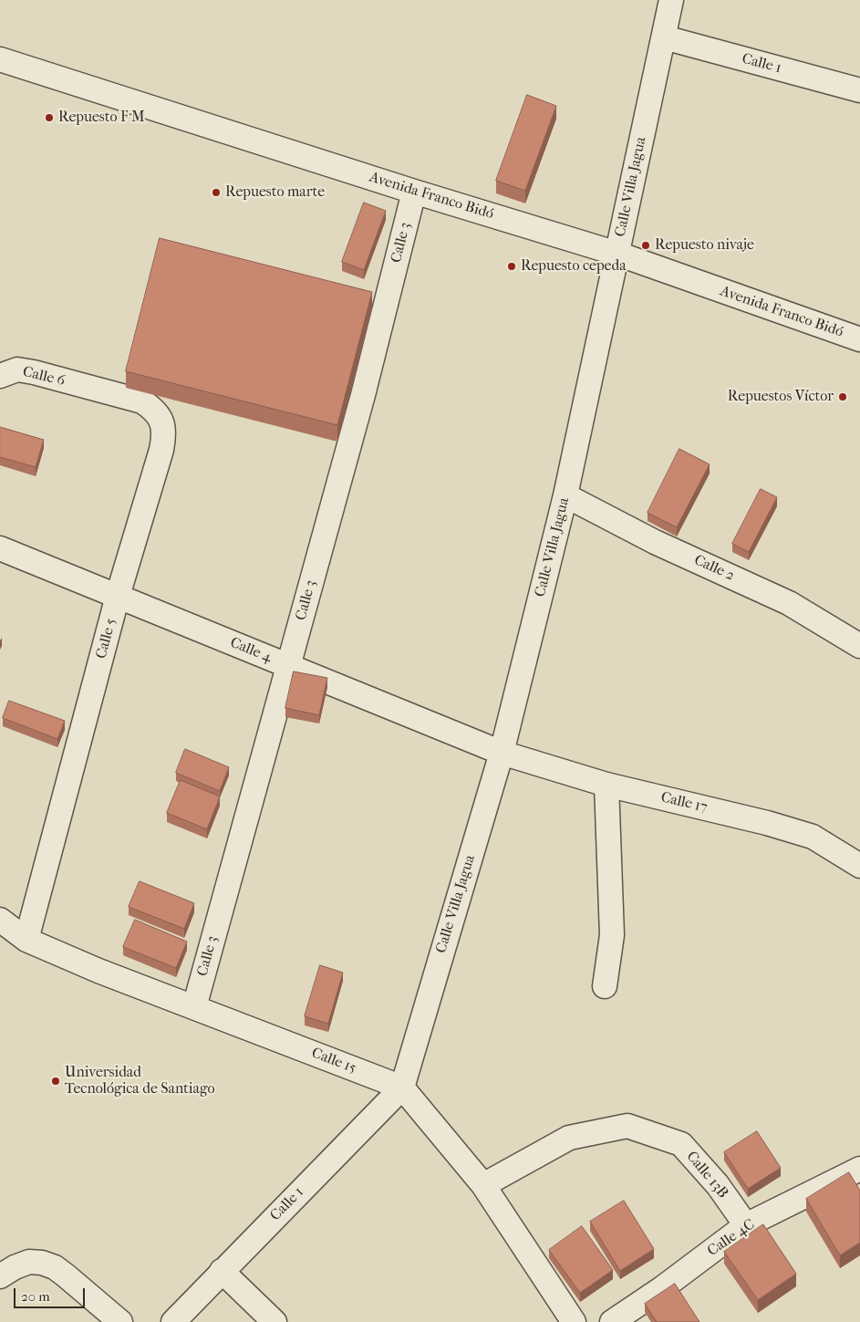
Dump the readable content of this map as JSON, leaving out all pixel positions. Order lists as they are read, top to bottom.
{
  "streets": {
    "street": [
      "Calle 1",
      "Calle Villa Jagua",
      "Avenida Franco Bidó",
      "Calle 3",
      "Calle 6",
      "Calle 2",
      "Calle 5",
      "Calle 4",
      "Calle 17",
      "Calle 15",
      "Calle 13B",
      "Calle 4C"
    ]
  },
  "crossings": [
    ["Calle 1", "Calle Villa Jagua"],
    ["Calle 1", "Calle 15"],
    ["Calle Villa Jagua", "Avenida Franco Bidó"],
    ["Calle Villa Jagua", "Calle 2"],
    ["Calle Villa Jagua", "Calle 4"],
    ["Calle Villa Jagua", "Calle 17"],
    ["Calle Villa Jagua", "Calle 15"],
    ["Avenida Franco Bidó", "Calle 3"],
    ["Calle 3", "Calle 4"],
    ["Calle 3", "Calle 15"],
    ["Calle 6", "Calle 5"],
    ["Calle 5", "Calle 4"],
    ["Calle 5", "Calle 15"],
    ["Calle 4", "Calle 17"],
    ["Calle 15", "Calle 13B"],
    ["Calle 13B", "Calle 4C"]
  ],
  "places": [
    "Repuesto F M",
    "Repuesto marte",
    "Repuesto nivaje",
    "Repuesto cepeda",
    "Repuestos Víctor",
    "Universidad Tecnológica de Santiago"
  ],
  "scale_bar": "20 m"
}
